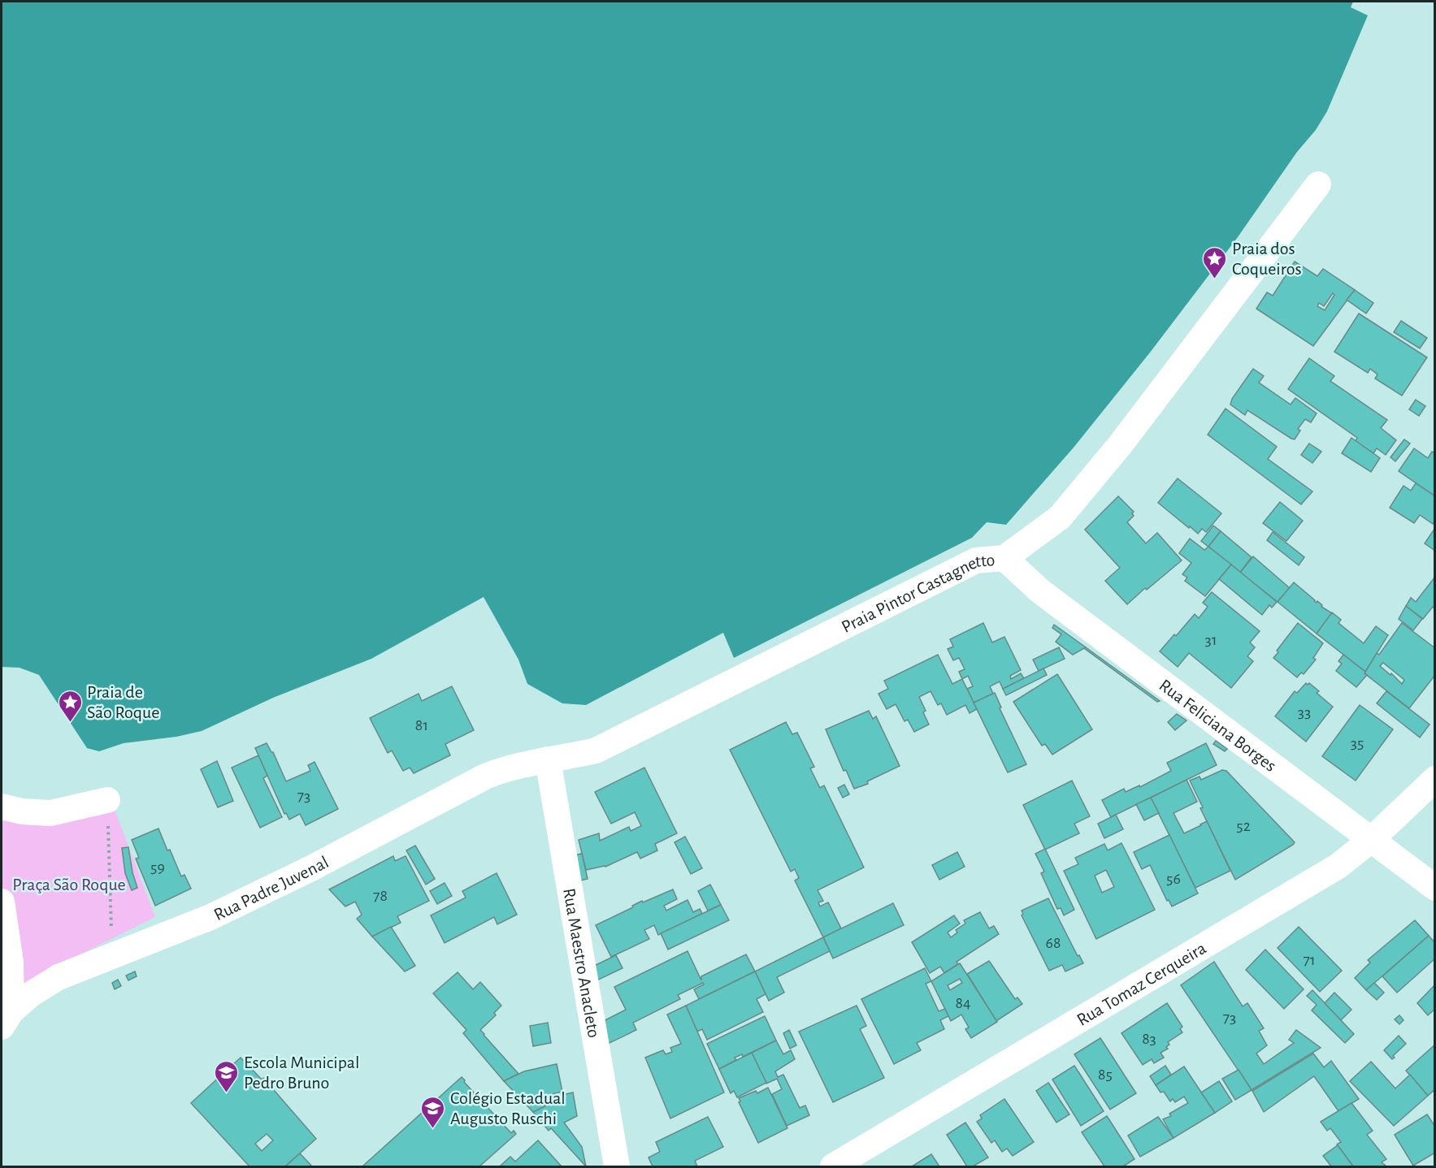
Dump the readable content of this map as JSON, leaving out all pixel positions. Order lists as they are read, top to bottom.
{
  "streets": {
    "street": [
      "Praia Pintor Castagnetto",
      "Rua Feliciana Borges",
      "Rua Padre Juvenal",
      "Rua Maestro Anacleto",
      "Rua Tomaz Cerqueira"
    ]
  },
  "crossings": [
    ["Praia Pintor Castagnetto", "Rua Feliciana Borges"],
    ["Praia Pintor Castagnetto", "Rua Padre Juvenal"],
    ["Praia Pintor Castagnetto", "Rua Maestro Anacleto"],
    ["Rua Feliciana Borges", "Rua Tomaz Cerqueira"],
    ["Rua Padre Juvenal", "Rua Maestro Anacleto"]
  ],
  "parks": ["Praça São Roque"],
  "places": {
    "place": ["Praia dos Coqueiros", "Praia de São Roque"],
    "school or university": ["Escola Municipal Pedro Bruno", "Colégio Estadual Augusto Ruschi"]
  },
  "house_numbers": [
    "31",
    "33",
    "81",
    "35",
    "73",
    "52",
    "59",
    "56",
    "78",
    "68",
    "71",
    "84",
    "73",
    "83",
    "85"
  ]
}
